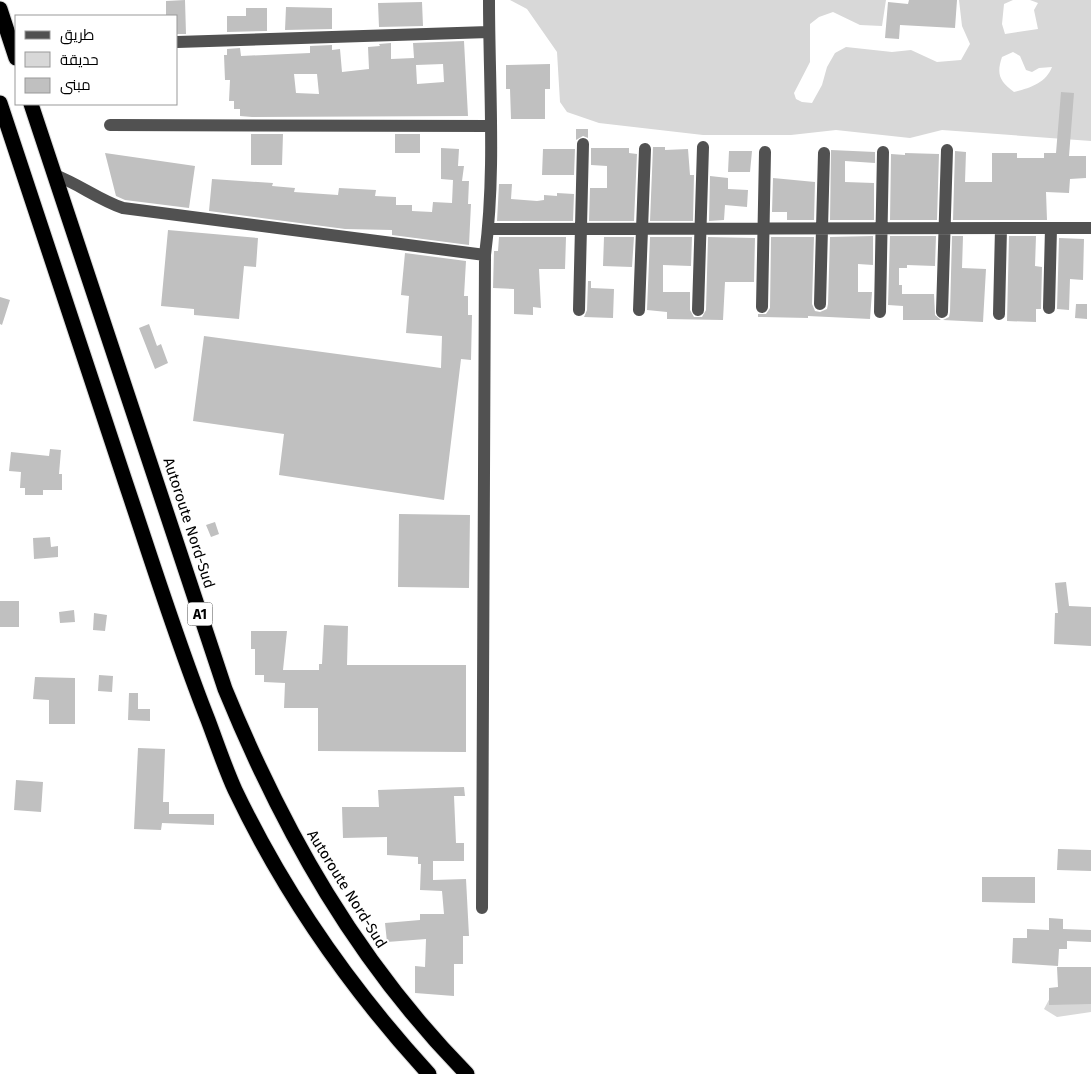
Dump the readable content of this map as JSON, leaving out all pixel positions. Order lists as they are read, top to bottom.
{
  "streets": {
    "highway": ["Autoroute Nord-Sud", "A1"]
  },
  "legend": ["طريق", "حديقة", "مبنى"]
}
